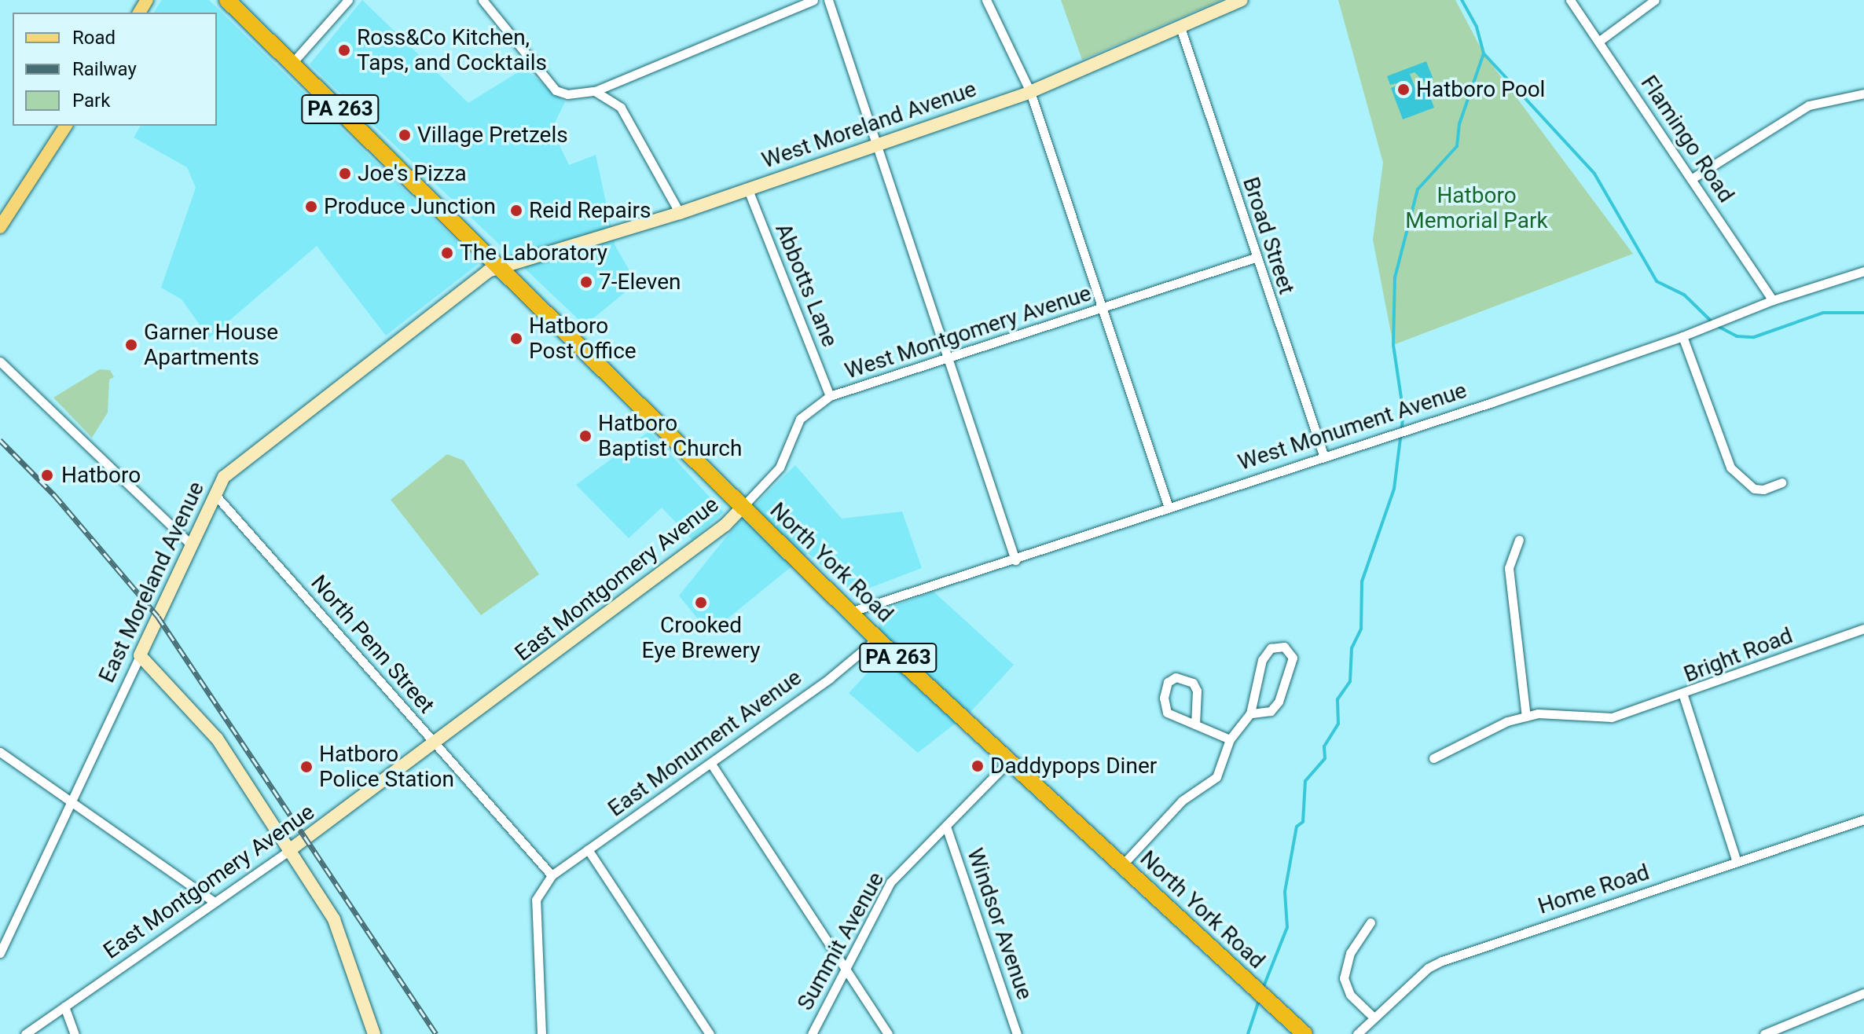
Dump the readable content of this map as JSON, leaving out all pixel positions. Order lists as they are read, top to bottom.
{
  "streets": {
    "highway": ["PA 263", "North York Road"],
    "street": [
      "West Moreland Avenue",
      "Flamingo Road",
      "Broad Street",
      "Abbotts Lane",
      "West Montgomery Avenue",
      "West Monument Avenue",
      "East Montgomery Avenue",
      "East Moreland Avenue",
      "North Penn Street",
      "Bright Road",
      "East Monument Avenue",
      "Home Road",
      "Windsor Avenue",
      "Summit Avenue"
    ]
  },
  "crossings": [
    ["PA 263", "West Moreland Avenue"],
    ["PA 263", "North York Road"],
    ["PA 263", "East Moreland Avenue"],
    ["West Moreland Avenue", "Broad Street"],
    ["West Moreland Avenue", "Abbotts Lane"],
    ["West Moreland Avenue", "North York Road"],
    ["West Moreland Avenue", "East Moreland Avenue"],
    ["Flamingo Road", "West Monument Avenue"],
    ["Broad Street", "West Montgomery Avenue"],
    ["Broad Street", "West Monument Avenue"],
    ["Abbotts Lane", "West Montgomery Avenue"],
    ["West Montgomery Avenue", "North York Road"],
    ["West Montgomery Avenue", "East Montgomery Avenue"],
    ["West Monument Avenue", "North York Road"],
    ["North York Road", "East Montgomery Avenue"],
    ["North York Road", "East Moreland Avenue"],
    ["North York Road", "East Monument Avenue"],
    ["North York Road", "Summit Avenue"],
    ["East Montgomery Avenue", "North Penn Street"],
    ["East Moreland Avenue", "North Penn Street"],
    ["North Penn Street", "East Monument Avenue"],
    ["Bright Road", "Home Road"],
    ["Windsor Avenue", "Summit Avenue"]
  ],
  "parks": ["Hatboro Memorial Park"],
  "places": [
    "Ross&Co Kitchen, Taps, and Cocktails",
    "Hatboro Pool",
    "Village Pretzels",
    "Joe's Pizza",
    "Produce Junction",
    "Reid Repairs",
    "The Laboratory",
    "7-Eleven",
    "Hatboro Post Office",
    "Garner House Apartments",
    "Hatboro Baptist Church",
    "Hatboro",
    "Crooked Eye Brewery",
    "Daddypops Diner",
    "Hatboro Police Station"
  ],
  "legend": ["Road", "Railway", "Park"]
}
